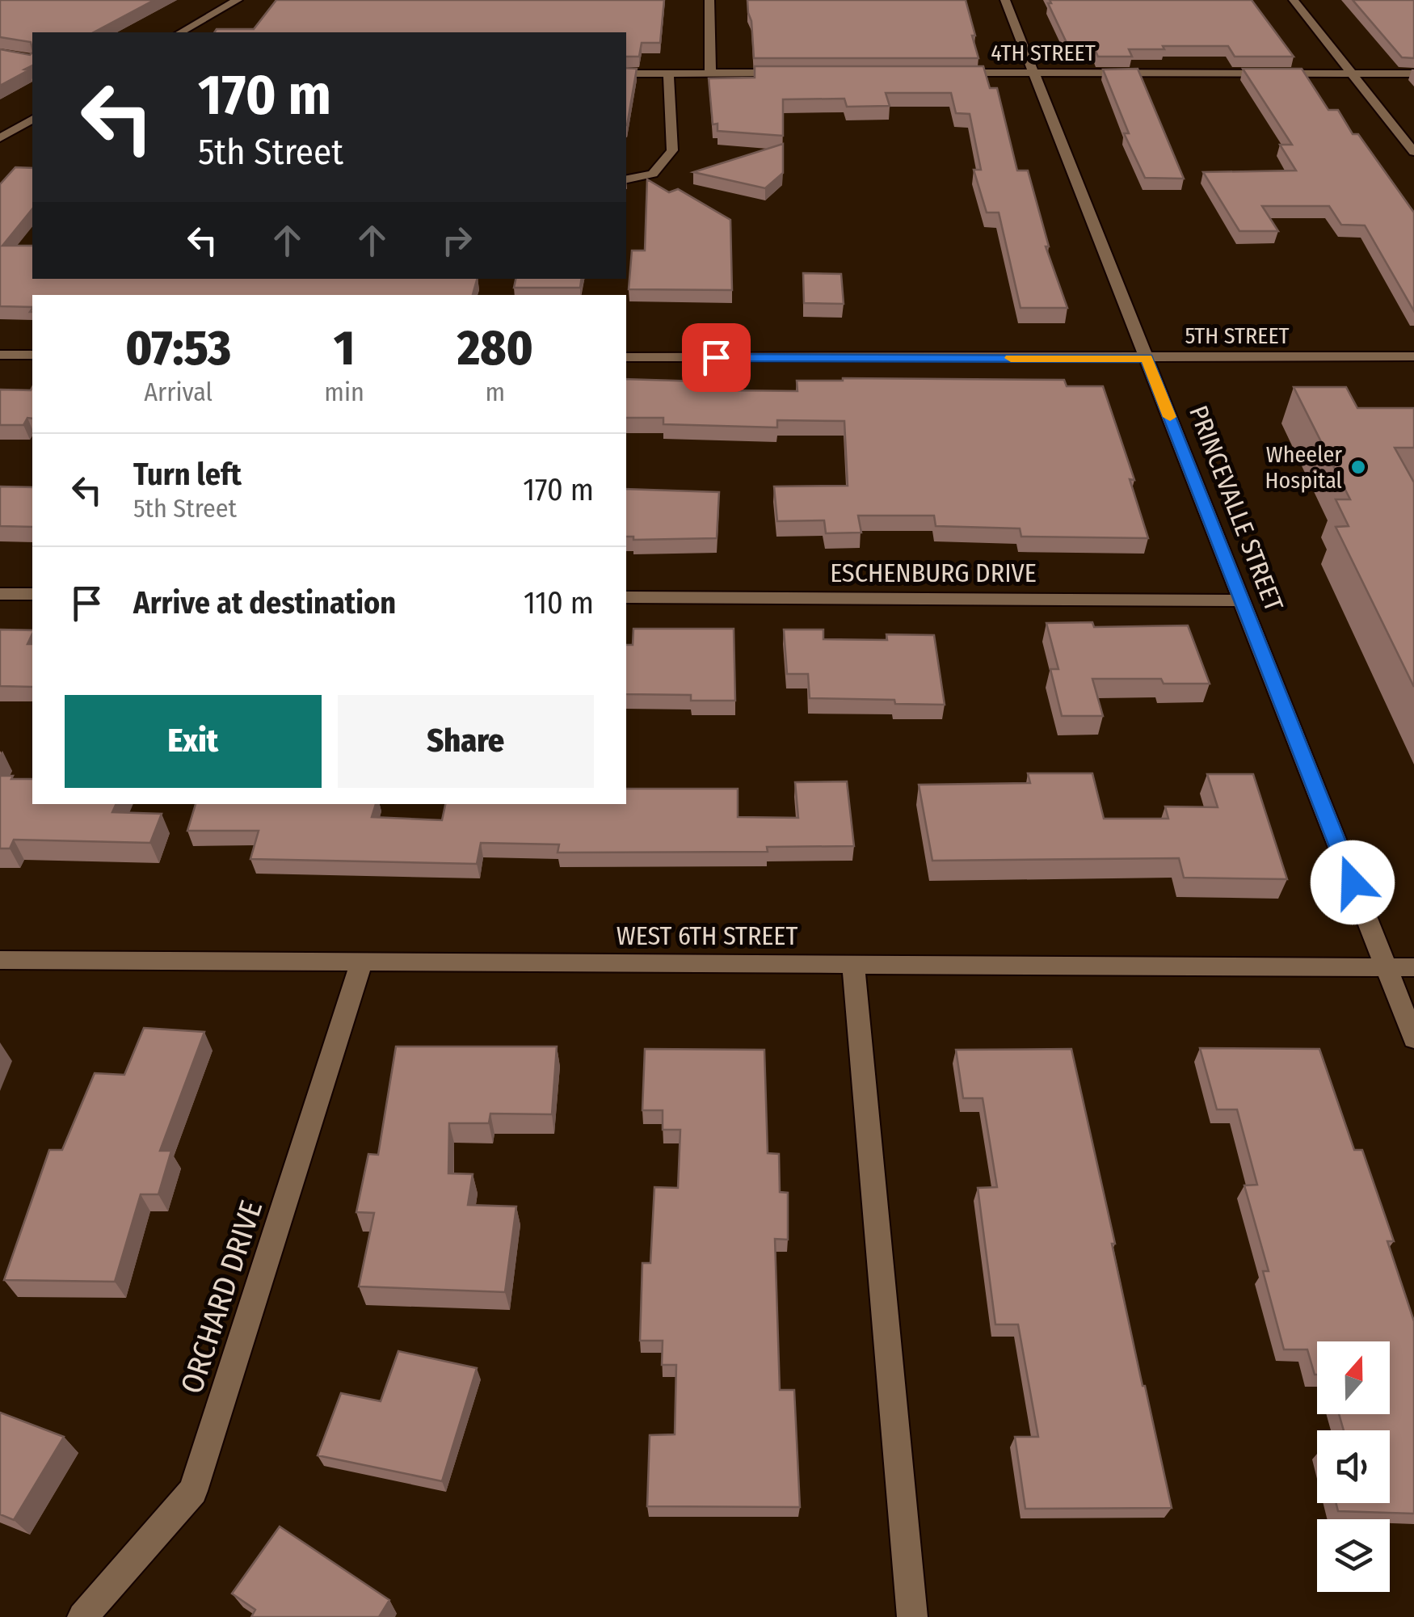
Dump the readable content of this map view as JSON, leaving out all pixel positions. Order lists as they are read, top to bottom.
{
  "streets": {
    "street": [
      "4TH STREET",
      "5TH STREET",
      "PRINCEVALLE STREET",
      "ESCHENBURG DRIVE",
      "WEST 6TH STREET",
      "ORCHARD DRIVE"
    ]
  },
  "crossings": [
    ["4TH STREET", "PRINCEVALLE STREET"],
    ["5TH STREET", "PRINCEVALLE STREET"],
    ["PRINCEVALLE STREET", "ESCHENBURG DRIVE"],
    ["PRINCEVALLE STREET", "WEST 6TH STREET"],
    ["WEST 6TH STREET", "ORCHARD DRIVE"]
  ],
  "places": ["Wheeler Hospital"],
  "north": "top",
  "page": {
    "turn": ["170 m", "5th Street"],
    "eta": [
      "07:53",
      "Arrival",
      "1",
      "min",
      "280",
      "m"
    ],
    "list": [
      {
        "name": "Turn left",
        "note": "5th Street",
        "value": "170 m"
      },
      {
        "name": "Arrive at destination",
        "value": "110 m"
      }
    ],
    "buttons": ["Exit", "Share"]
  }
}
